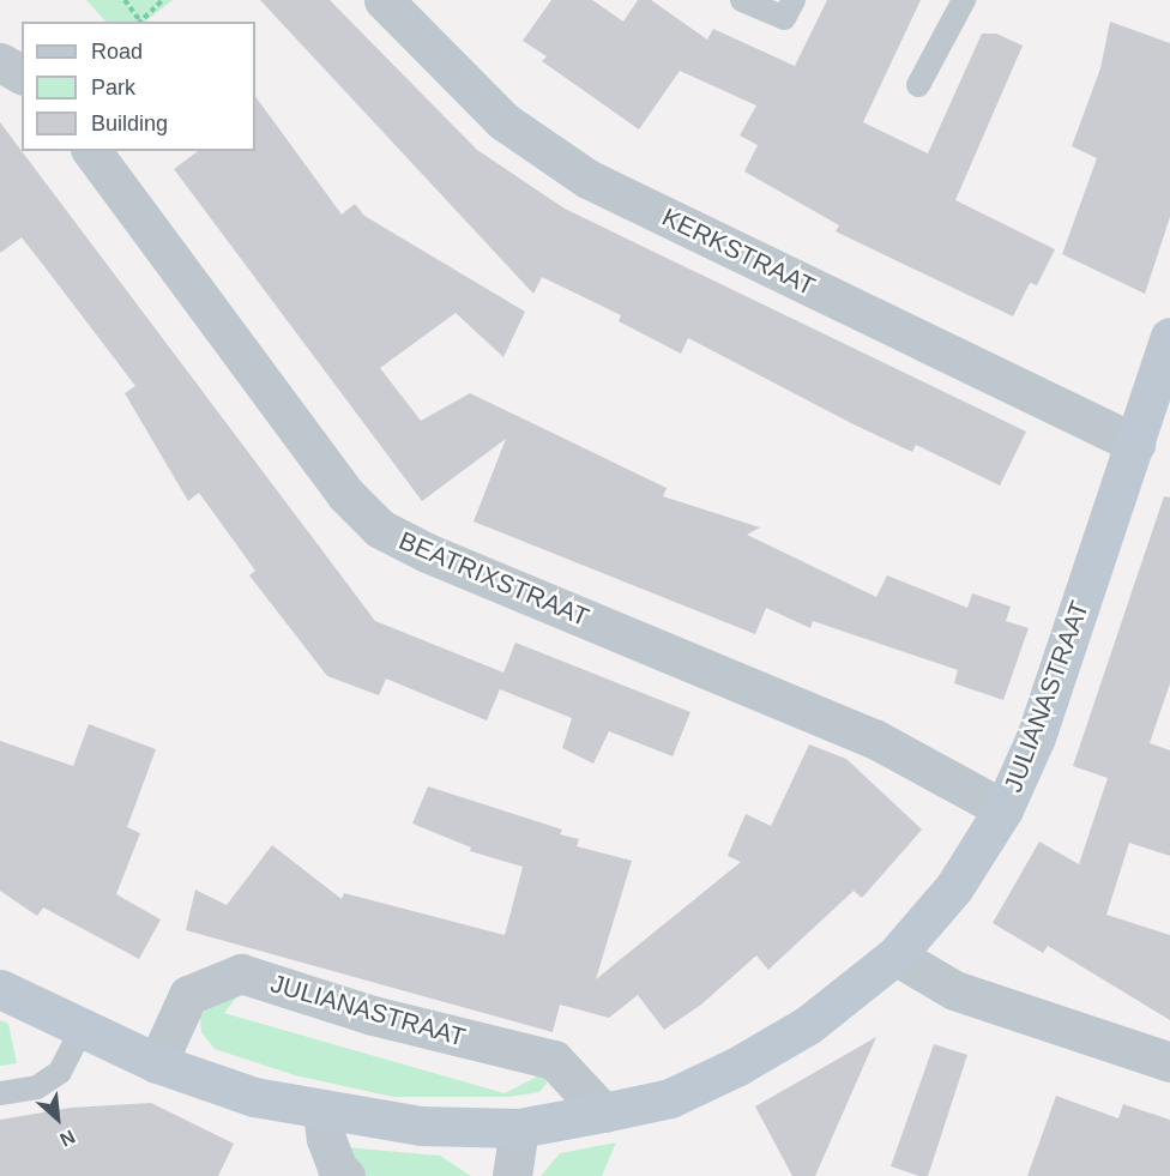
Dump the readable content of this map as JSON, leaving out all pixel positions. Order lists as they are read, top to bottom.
{
  "streets": {
    "street": ["KERKSTRAAT", "BEATRIXSTRAAT", "JULIANASTRAAT"]
  },
  "crossings": [
    ["KERKSTRAAT", "JULIANASTRAAT"],
    ["BEATRIXSTRAAT", "JULIANASTRAAT"]
  ],
  "legend": ["Road", "Park", "Building"],
  "north": "bottom right"
}
